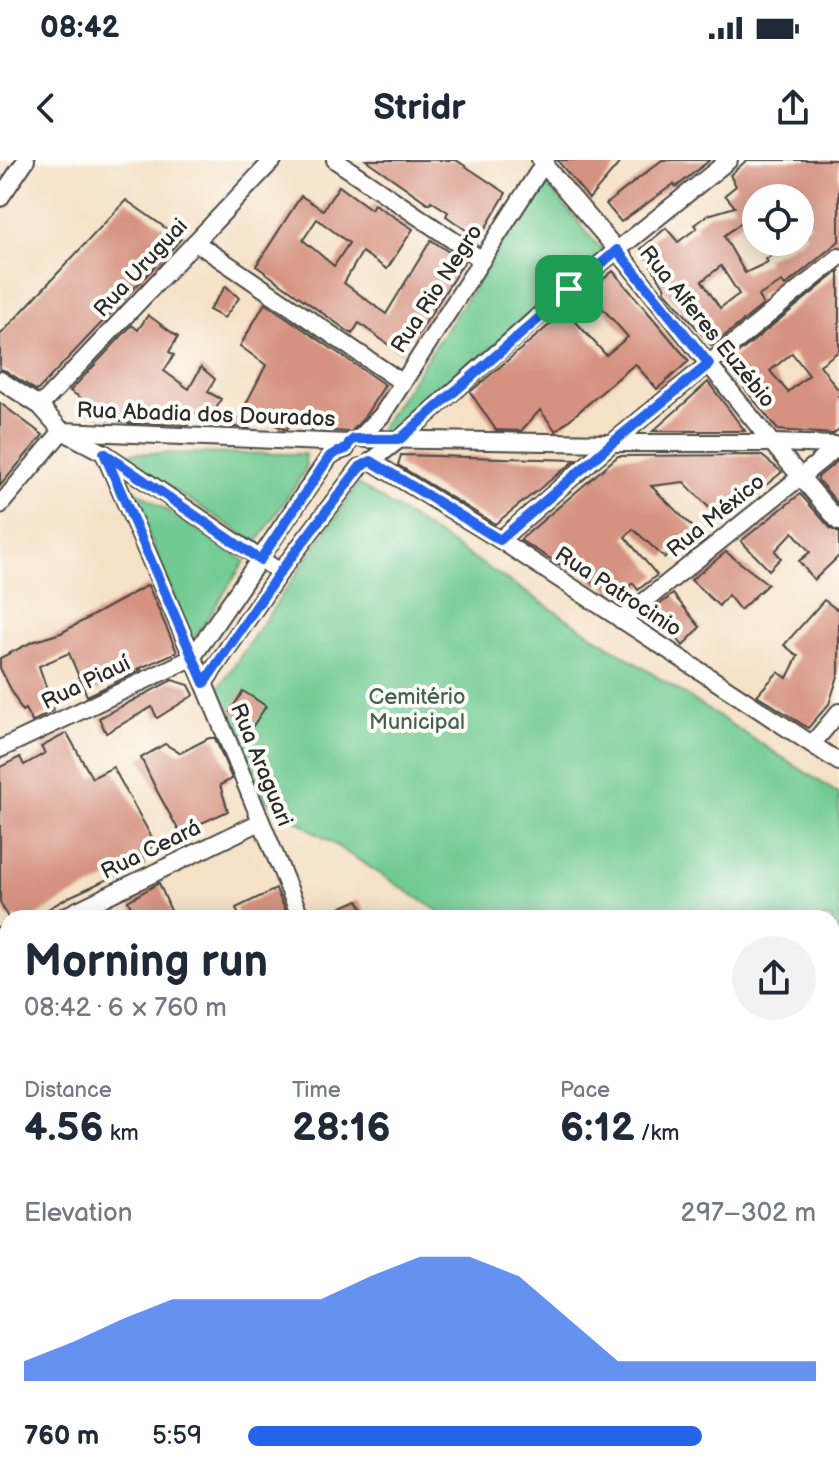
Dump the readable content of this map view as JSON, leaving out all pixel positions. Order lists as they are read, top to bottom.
{
  "streets": {
    "street": [
      "Rua Uruguai",
      "Rua Rio Negro",
      "Rua Alferes Euzébio",
      "Rua Abadia dos Dourados",
      "Rua México",
      "Rua Patrocinio",
      "Rua Piauí",
      "Rua Araguari",
      "Rua Ceará"
    ]
  },
  "crossings": [
    ["Rua Rio Negro", "Rua Alferes Euzébio"],
    ["Rua Rio Negro", "Rua Abadia dos Dourados"],
    ["Rua Rio Negro", "Rua Piauí"],
    ["Rua Rio Negro", "Rua Araguari"],
    ["Rua Alferes Euzébio", "Rua Abadia dos Dourados"],
    ["Rua Alferes Euzébio", "Rua México"],
    ["Rua Abadia dos Dourados", "Rua México"],
    ["Rua México", "Rua Patrocinio"],
    ["Rua Piauí", "Rua Araguari"],
    ["Rua Araguari", "Rua Ceará"]
  ],
  "parks": ["Cemitério Municipal"],
  "page": {
    "status": "08:42",
    "header": "Stridr",
    "heading": ["Morning run", "08:42 · 6 × 760 m"],
    "stats": [
      ["Distance", "4.56 km"],
      ["Time", "28:16"],
      ["Pace", "6:12 /km"]
    ],
    "chart": ["Elevation", "297–302 m"],
    "list": [
      {
        "name": "760 m",
        "note": "5:59"
      }
    ]
  }
}
